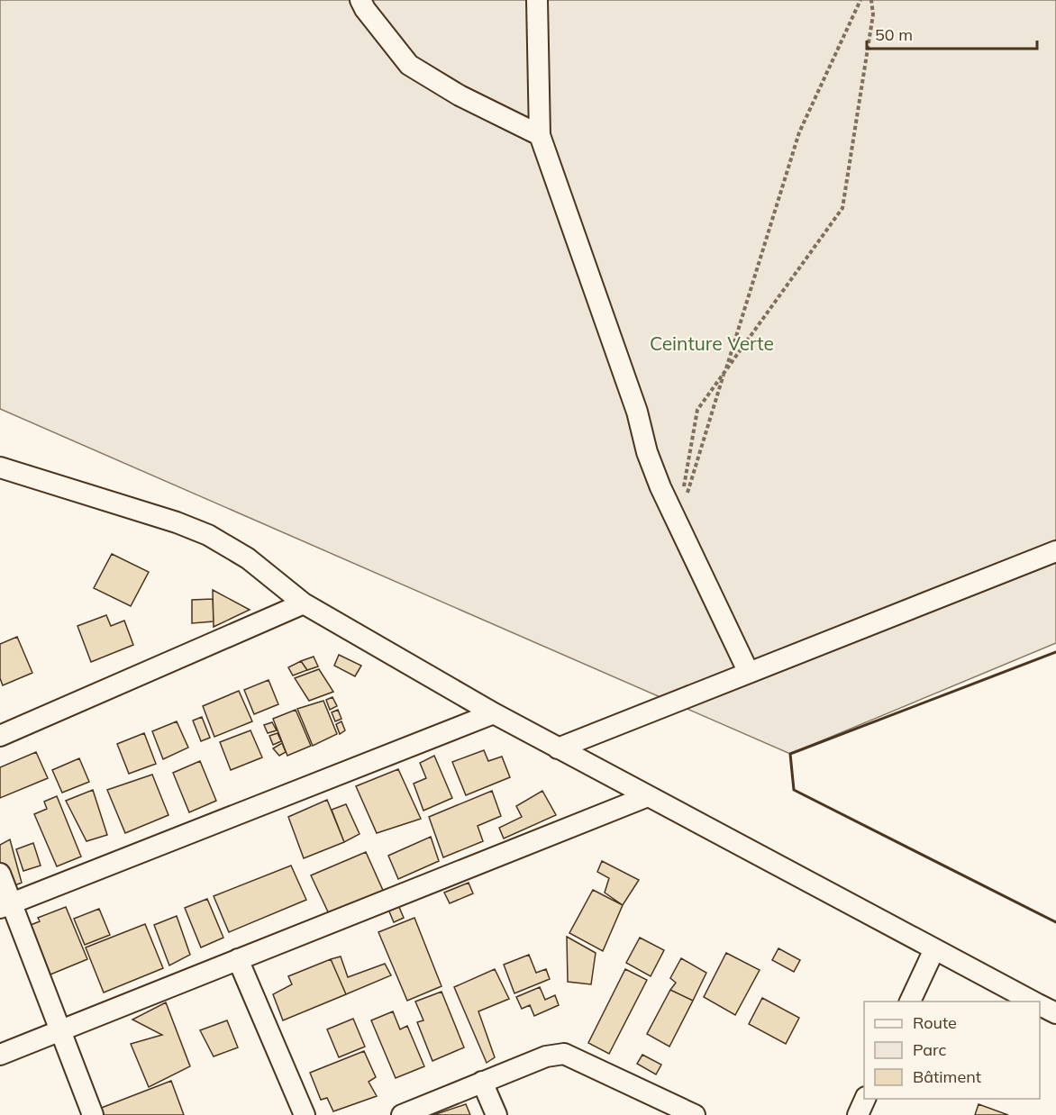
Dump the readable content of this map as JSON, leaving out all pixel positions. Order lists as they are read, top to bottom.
{
  "parks": ["Ceinture Verte"],
  "legend": ["Route", "Parc", "Bâtiment"],
  "scale_bar": "50 m"
}
